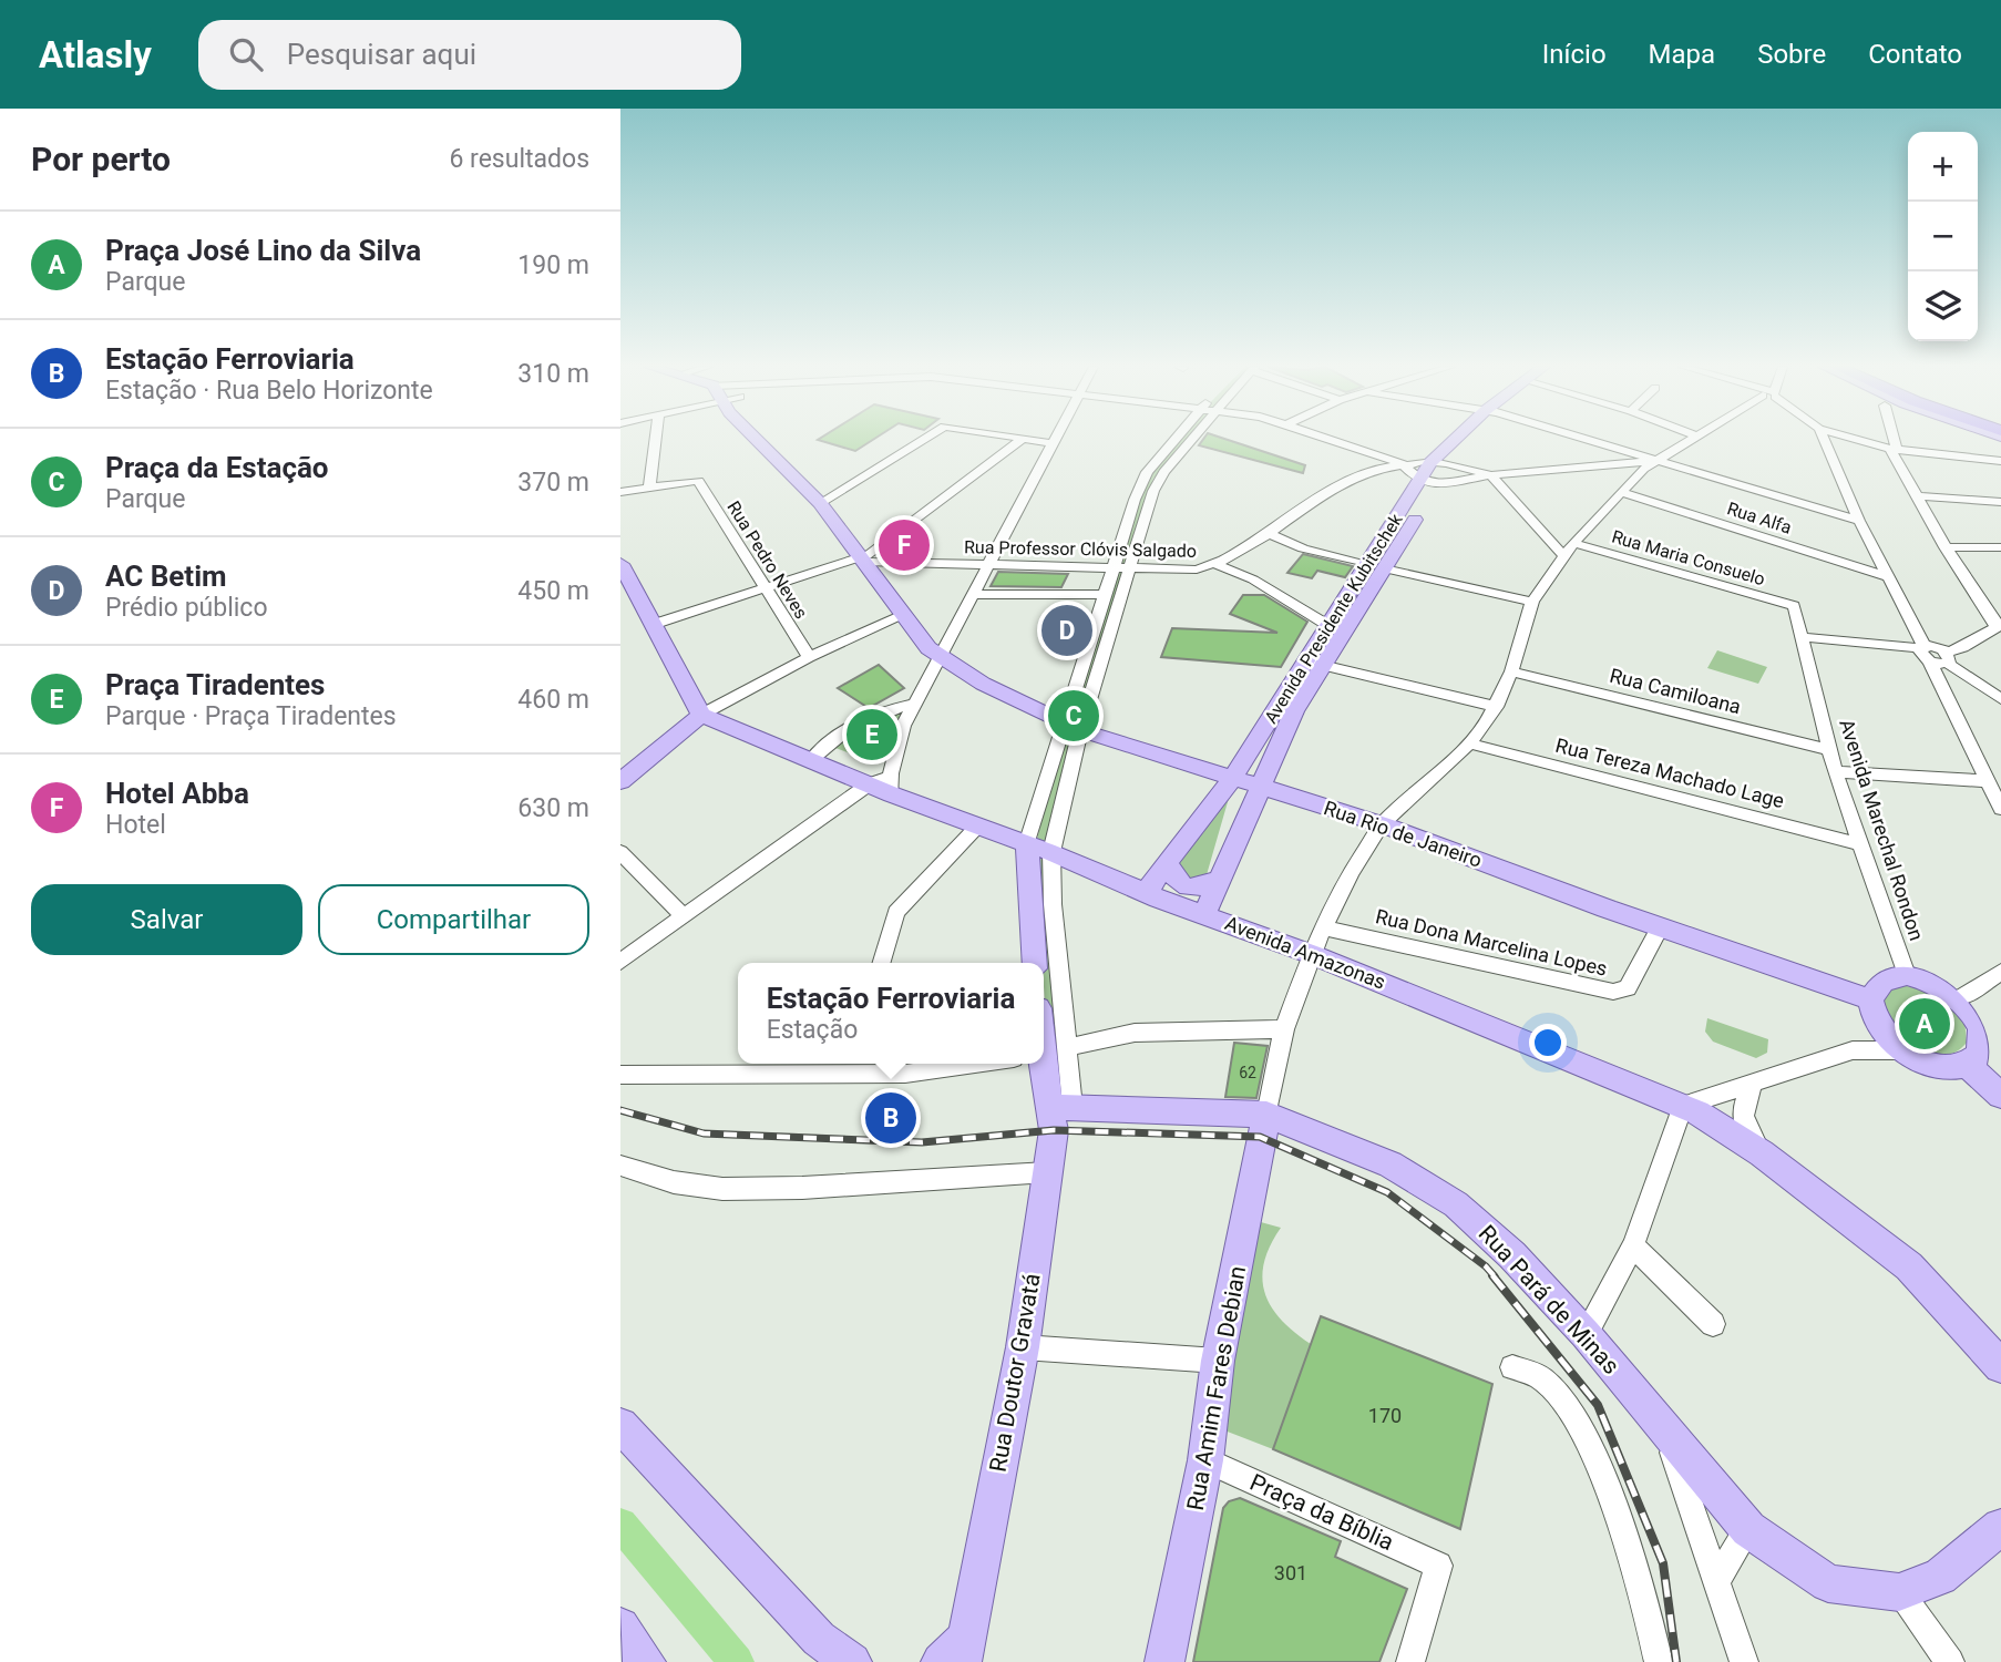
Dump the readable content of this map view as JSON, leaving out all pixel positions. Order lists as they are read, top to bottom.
{
  "streets": {
    "main road": [
      "Avenida Presidente Kubitschek",
      "Rua Rio de Janeiro",
      "Avenida Amazonas",
      "Rua Pará de Minas",
      "Rua Doutor Gravatá",
      "Rua Amim Fares Debian"
    ],
    "street": [
      "Rua Alfa",
      "Rua Professor Clóvis Salgado",
      "Rua Maria Consuelo",
      "Rua Pedro Neves",
      "Rua Camiloana",
      "Rua Tereza Machado Lage",
      "Avenida Marechal Rondon",
      "Rua Dona Marcelina Lopes",
      "Praça da Bíblia"
    ]
  },
  "crossings": [
    ["Rua Professor Clóvis Salgado", "Avenida Presidente Kubitschek"],
    ["Rua Professor Clóvis Salgado", "Rua Rio de Janeiro"],
    ["Rua Maria Consuelo", "Avenida Marechal Rondon"],
    ["Avenida Presidente Kubitschek", "Rua Rio de Janeiro"],
    ["Avenida Presidente Kubitschek", "Avenida Amazonas"],
    ["Rua Camiloana", "Avenida Marechal Rondon"],
    ["Rua Tereza Machado Lage", "Avenida Marechal Rondon"],
    ["Avenida Marechal Rondon", "Rua Rio de Janeiro"],
    ["Rua Rio de Janeiro", "Rua Dona Marcelina Lopes"],
    ["Rua Pará de Minas", "Rua Doutor Gravatá"],
    ["Rua Pará de Minas", "Rua Amim Fares Debian"],
    ["Rua Amim Fares Debian", "Praça da Bíblia"]
  ],
  "house_numbers": ["62", "170", "301"],
  "page": {
    "header": "Atlasly",
    "search": "Pesquisar aqui",
    "nav": [
      "Início",
      "Mapa",
      "Sobre",
      "Contato"
    ],
    "heading": ["Por perto", "6 resultados"],
    "map_buttons": ["+", "−"],
    "list": [
      {
        "mark": "A",
        "name": "Praça José Lino da Silva",
        "note": "Parque",
        "value": "190 m"
      },
      {
        "mark": "B",
        "name": "Estação Ferroviaria",
        "note": "Estação · Rua Belo Horizonte",
        "value": "310 m"
      },
      {
        "mark": "C",
        "name": "Praça da Estação",
        "note": "Parque",
        "value": "370 m"
      },
      {
        "mark": "D",
        "name": "AC Betim",
        "note": "Prédio público",
        "value": "450 m"
      },
      {
        "mark": "E",
        "name": "Praça Tiradentes",
        "note": "Parque · Praça Tiradentes",
        "value": "460 m"
      },
      {
        "mark": "F",
        "name": "Hotel Abba",
        "note": "Hotel",
        "value": "630 m"
      }
    ],
    "pins": [
      "F",
      "D",
      "C",
      "E",
      "A",
      "B"
    ],
    "buttons": ["Salvar", "Compartilhar"],
    "popup": ["Estação Ferroviaria", "Estação"]
  }
}
